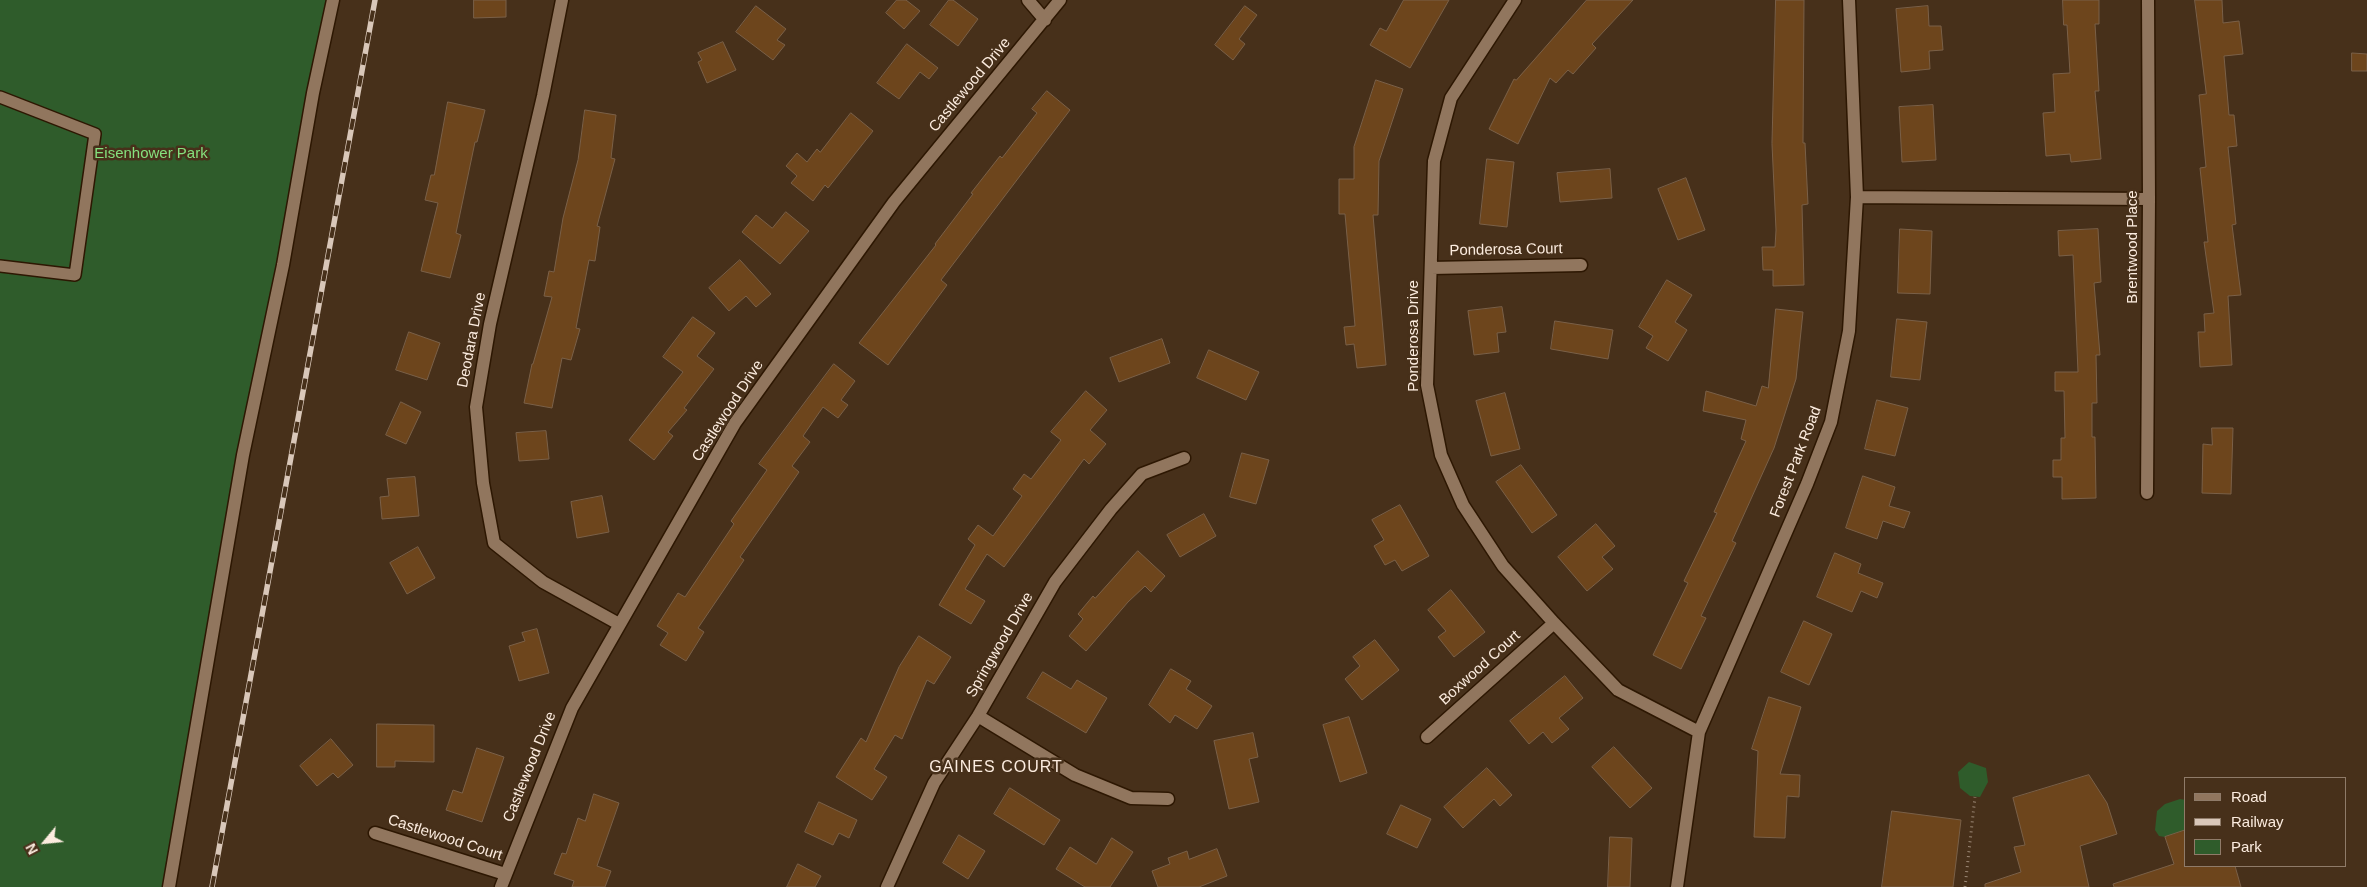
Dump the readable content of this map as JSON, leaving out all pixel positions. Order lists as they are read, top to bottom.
{
  "streets": {
    "street": [
      "Castlewood Drive",
      "Brentwood Place",
      "Ponderosa Court",
      "Ponderosa Drive",
      "Deodara Drive",
      "Forest Park Road",
      "Springwood Drive",
      "Boxwood Court",
      "Castlewood Court"
    ]
  },
  "crossings": [
    ["Castlewood Drive", "Deodara Drive"],
    ["Castlewood Drive", "Castlewood Court"],
    ["Ponderosa Court", "Ponderosa Drive"],
    ["Ponderosa Drive", "Forest Park Road"],
    ["Ponderosa Drive", "Boxwood Court"]
  ],
  "districts": ["GAINES COURT"],
  "parks": ["Eisenhower Park"],
  "legend": ["Road", "Railway", "Park"],
  "north": "bottom left"
}
